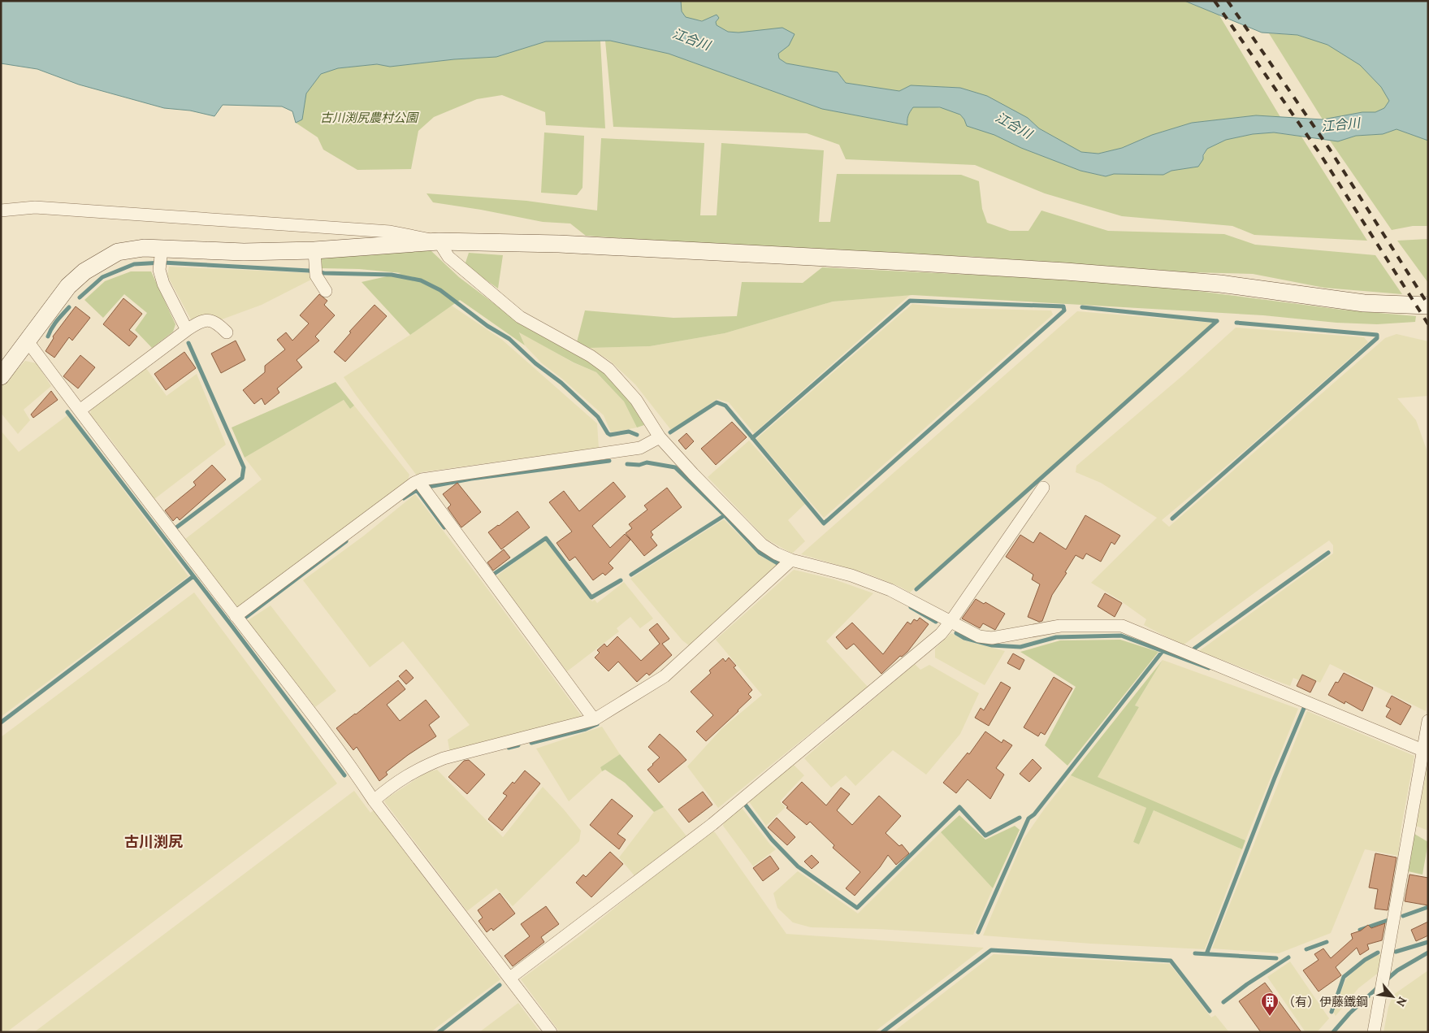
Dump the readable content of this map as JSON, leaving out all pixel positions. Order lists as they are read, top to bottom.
{
  "districts": ["古川渕尻"],
  "water": ["江合川"],
  "parks": ["古川渕尻農村公園"],
  "places": {
    "building": ["（有）伊藤鐵鋼"]
  },
  "north": "bottom right"
}
